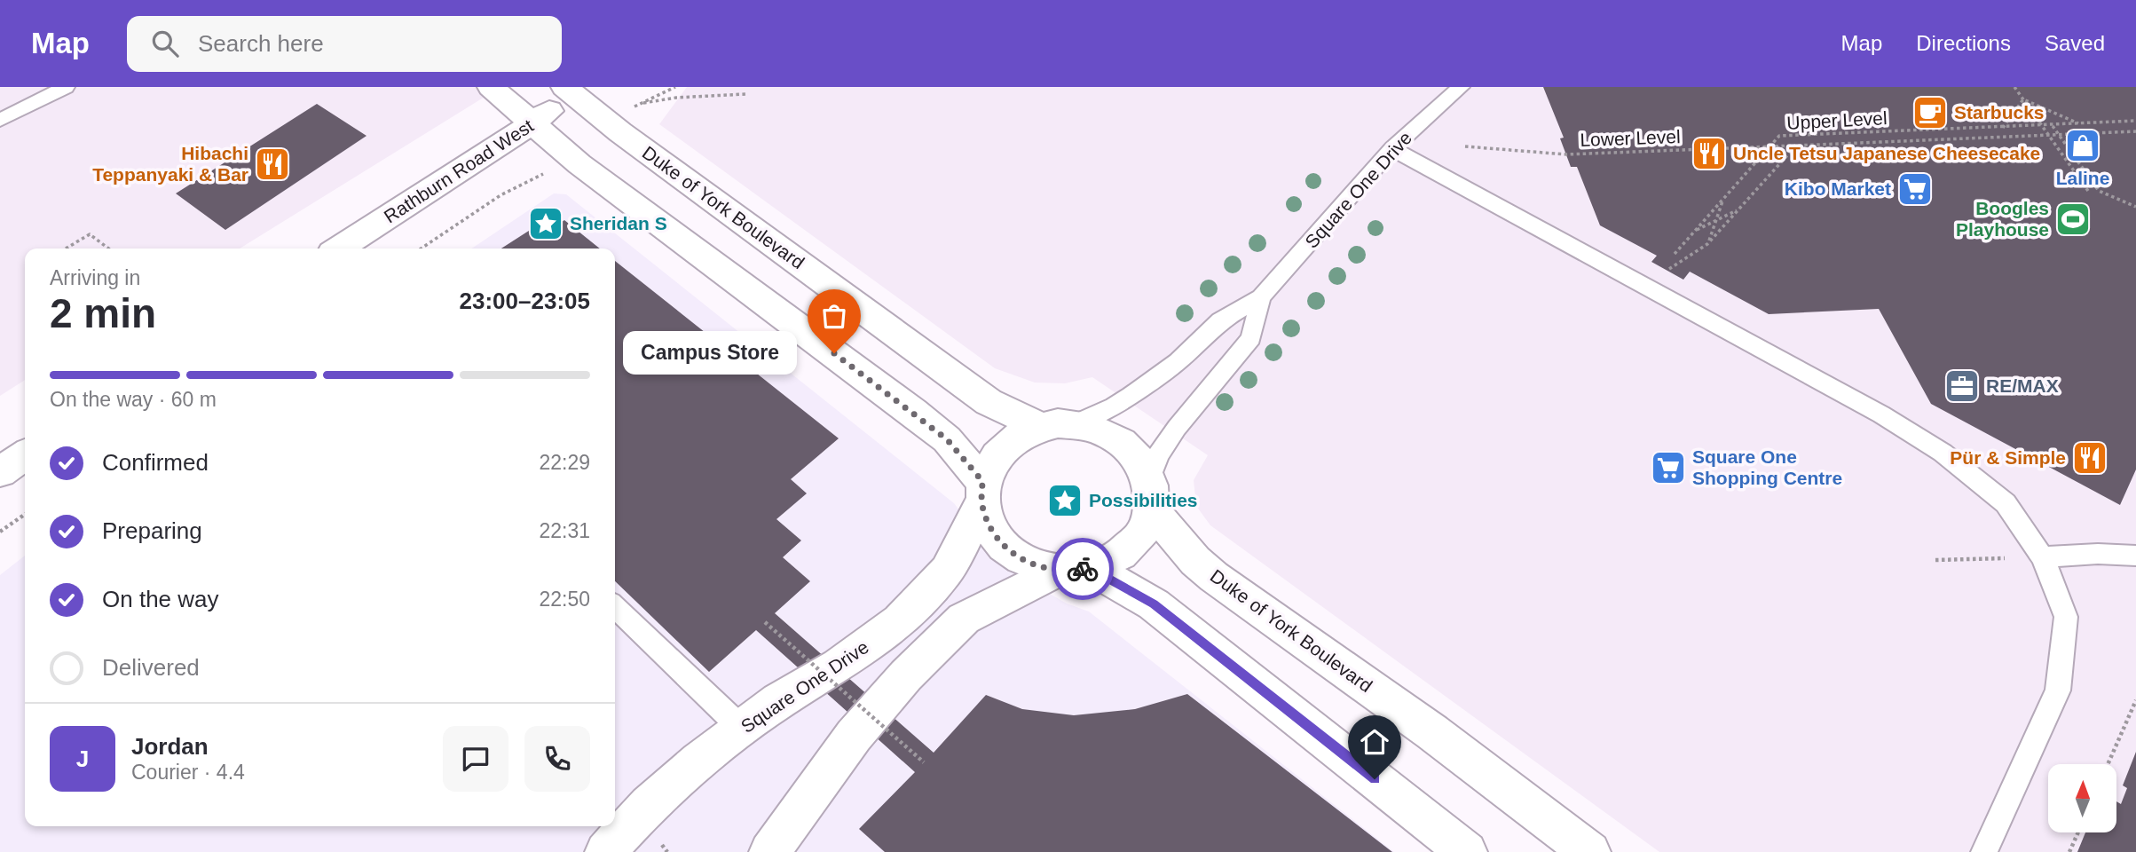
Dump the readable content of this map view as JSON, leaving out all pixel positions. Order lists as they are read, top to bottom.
{
  "streets": {
    "street": ["Rathburn Road West", "Square One Drive", "Duke of York Boulevard"],
    "path": ["Upper Level", "Lower Level"]
  },
  "crossings": [
    ["Rathburn Road West", "Duke of York Boulevard"],
    ["Square One Drive", "Duke of York Boulevard"]
  ],
  "places": {
    "cafe": ["Starbucks"],
    "shop": ["Laline"],
    "restaurant": ["Uncle Tetsu Japanese Cheesecake", "Hibachi Teppanyaki & Bar", "Pür & Simple"],
    "supermarket": ["Kibo Market", "Square One Shopping Centre"],
    "sports": ["Boogles Playhouse"],
    "place": ["Sheridan S", "Possibilities"],
    "other": ["Campus Store"],
    "office": ["RE/MAX"]
  },
  "north": "top",
  "page": {
    "header": "Map",
    "search": "Search here",
    "nav": ["Map", "Directions", "Saved"],
    "heading": ["2 min", "Arriving in", "23:00–23:05"],
    "panel": ["Jordan", "Courier · 4.4"],
    "bubble": "Campus Store",
    "bar": "On the way · 60 m",
    "list": [
      ["Confirmed", "22:29"],
      ["Preparing", "22:31"],
      ["On the way", "22:50"],
      "Delivered"
    ],
    "round": "J"
  }
}
